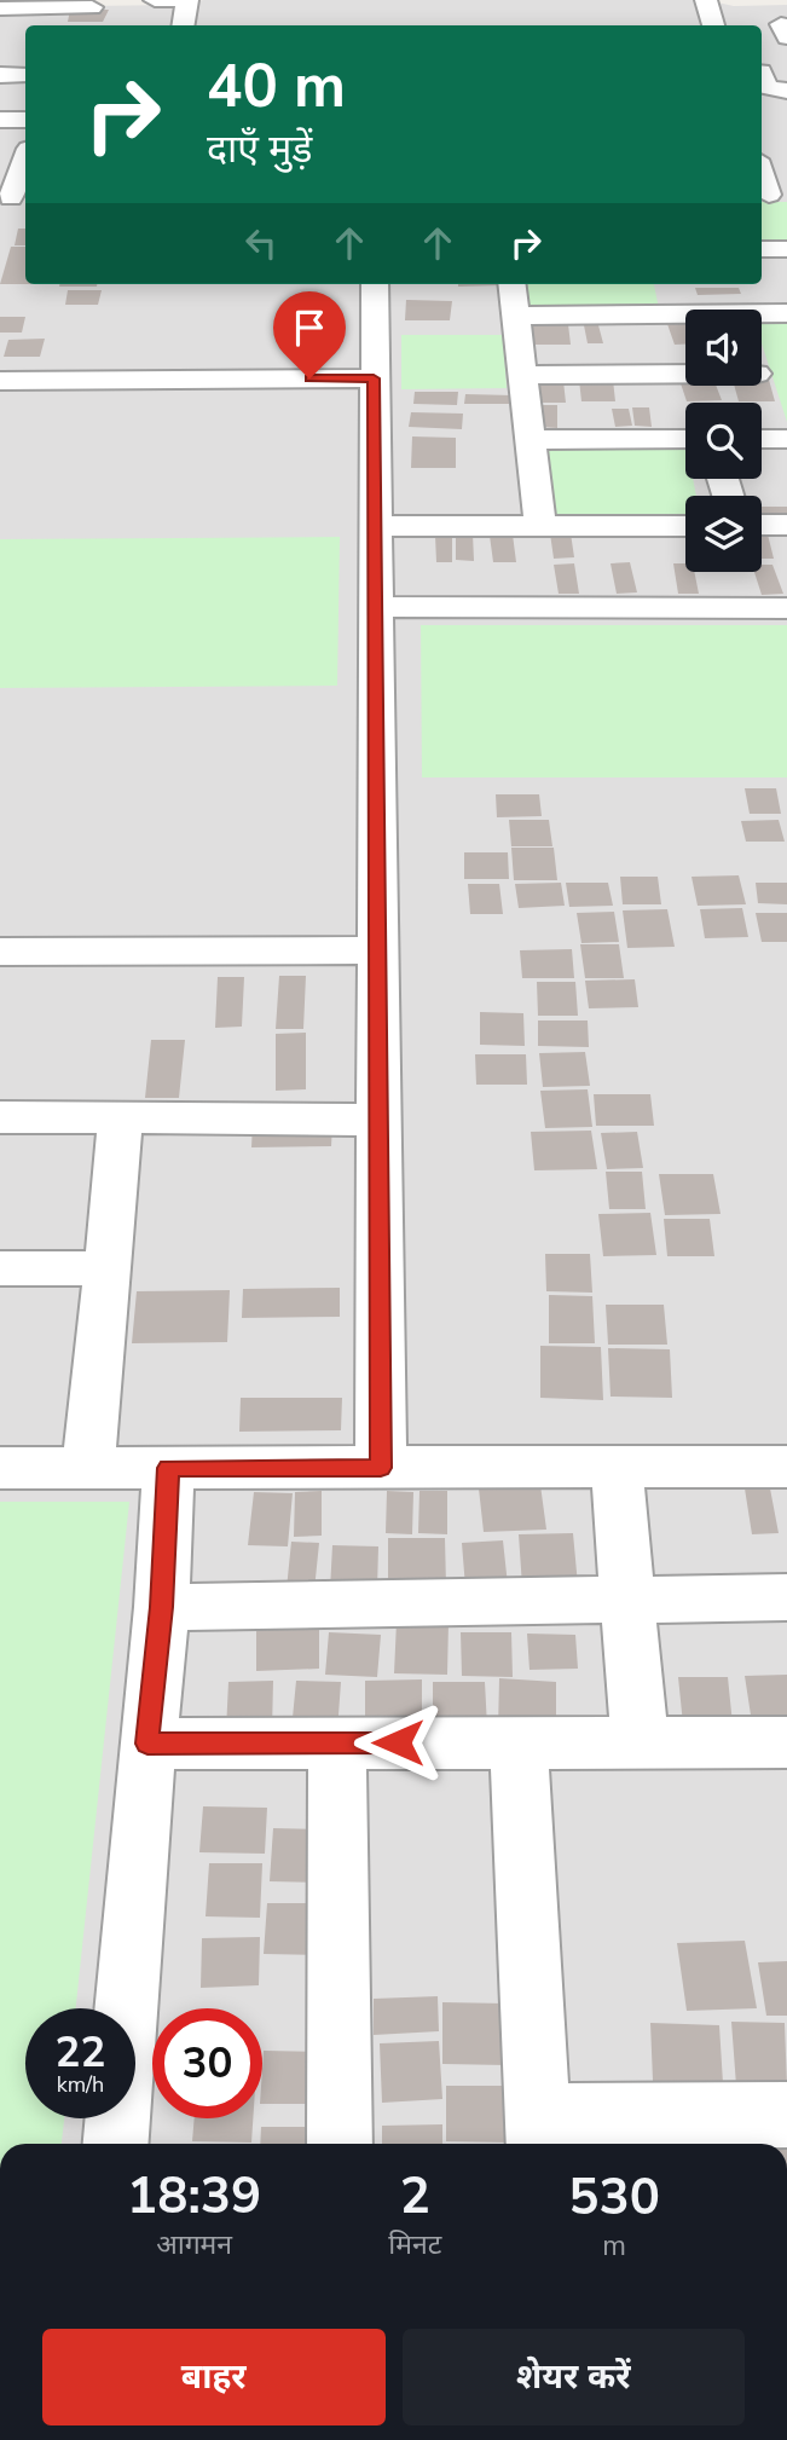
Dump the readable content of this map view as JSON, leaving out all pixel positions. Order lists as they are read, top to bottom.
{
  "page": {
    "turn": ["40 m", "दाएँ मुड़ें"],
    "speed": "22 km/h",
    "limit": "30",
    "eta": [
      "18:39",
      "आगमन",
      "2",
      "मिनट",
      "530",
      "m"
    ],
    "buttons": ["बाहर", "शेयर करें"]
  }
}
